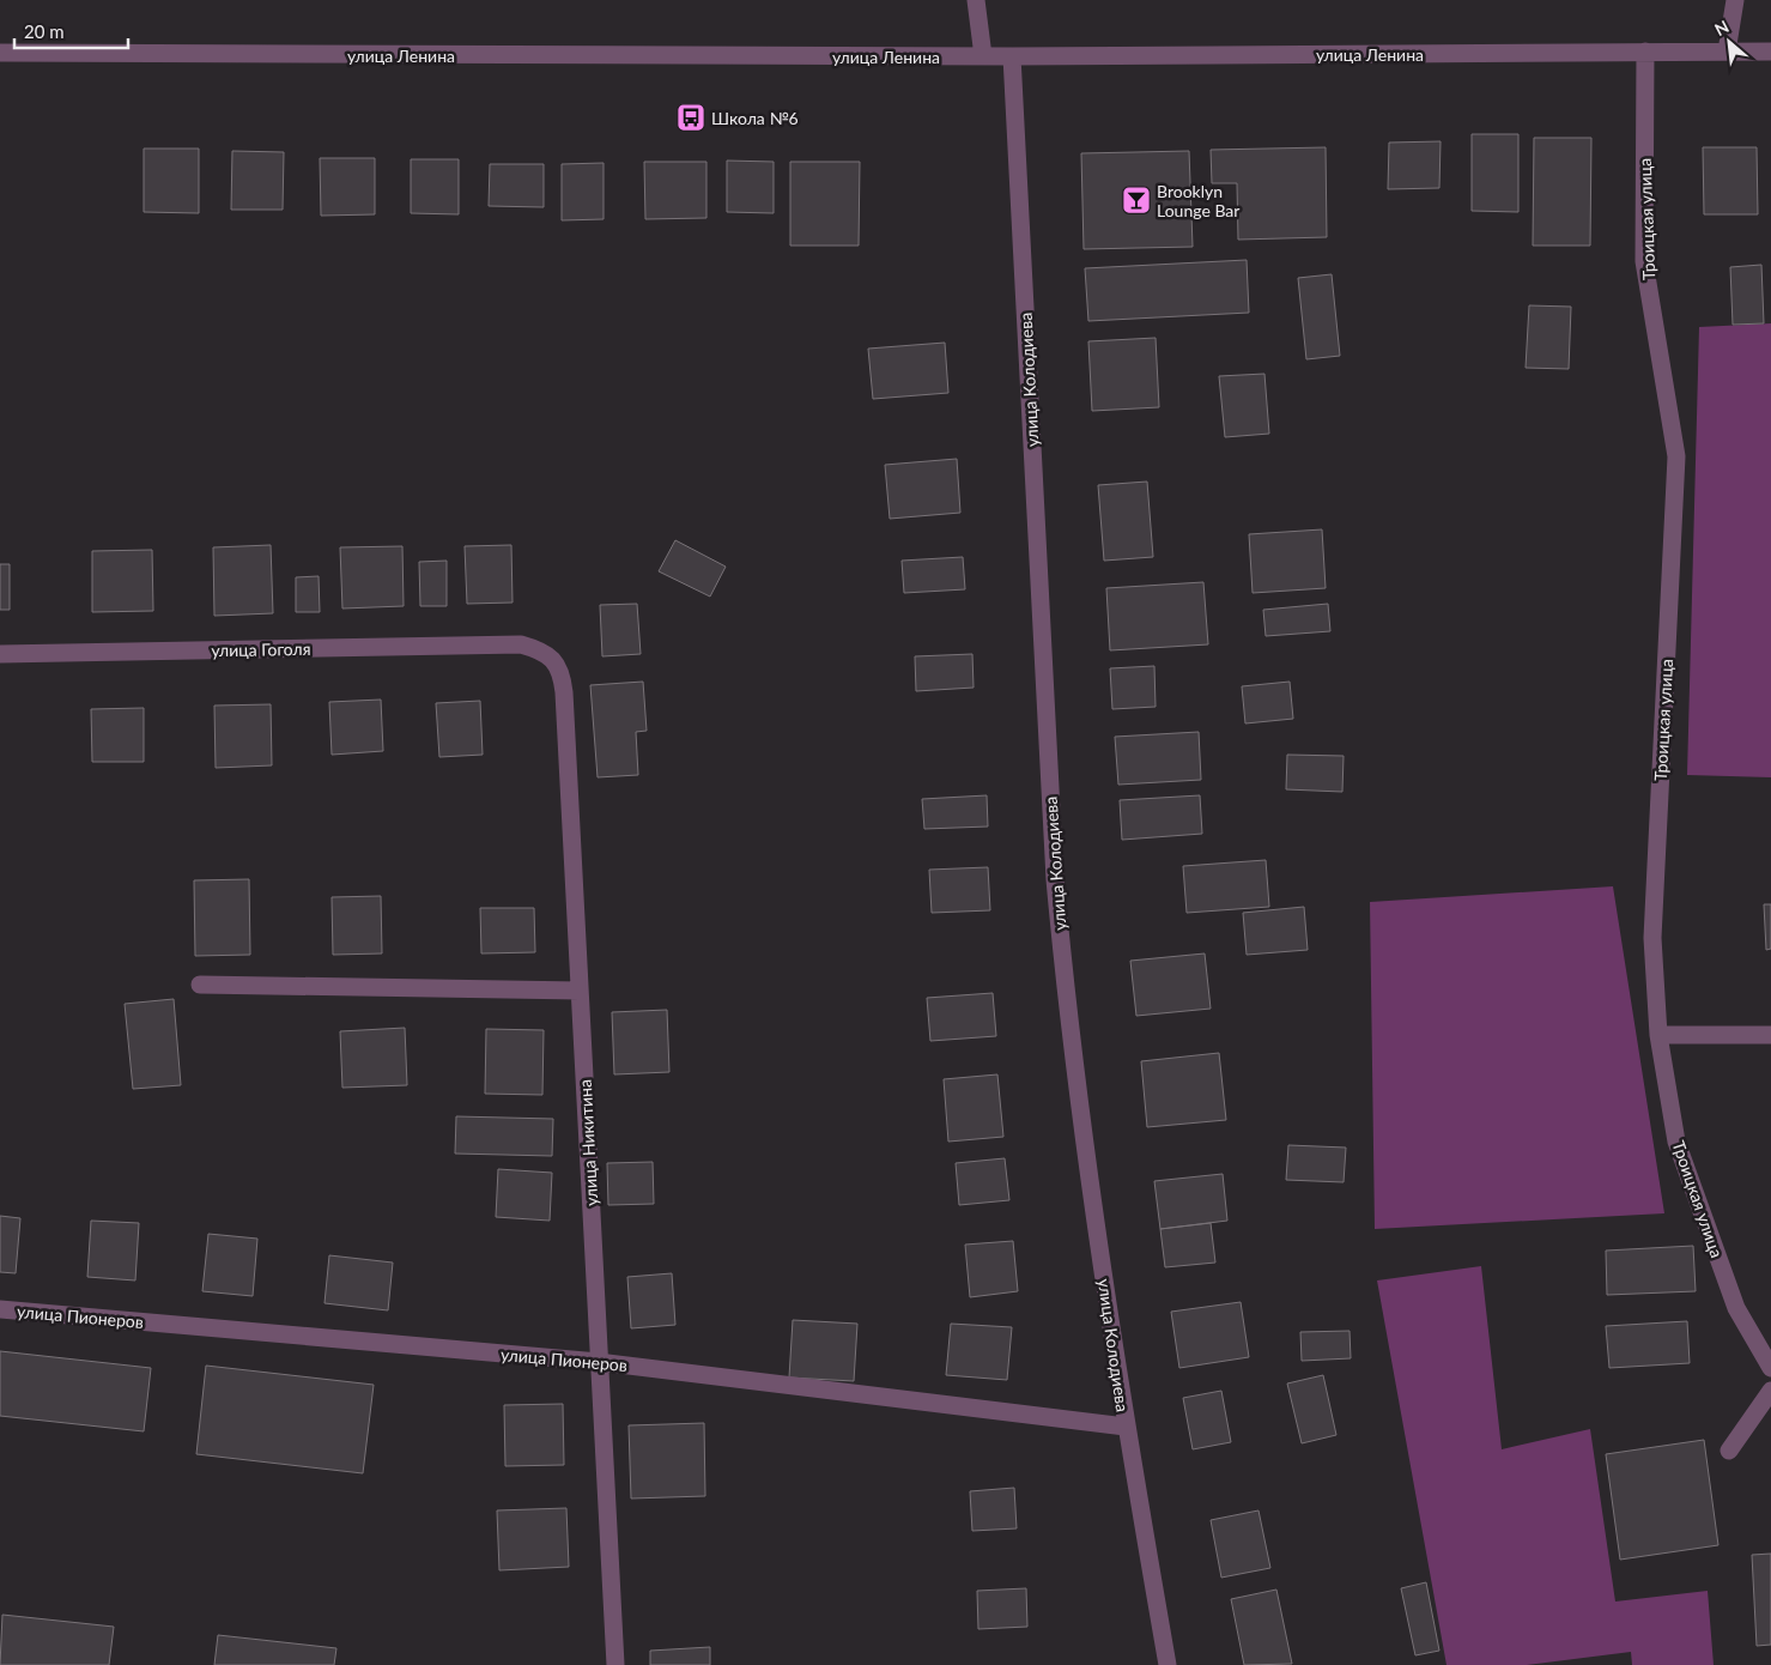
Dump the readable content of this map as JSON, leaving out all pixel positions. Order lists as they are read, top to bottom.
{
  "streets": {
    "street": [
      "улица Ленина",
      "Троицкая улица",
      "улица Колодиева",
      "улица Гоголя",
      "улица Никитина",
      "улица Пионеров"
    ]
  },
  "crossings": [
    ["улица Ленина", "Троицкая улица"],
    ["улица Ленина", "улица Колодиева"],
    ["улица Колодиева", "улица Пионеров"],
    ["улица Гоголя", "улица Никитина"],
    ["улица Никитина", "улица Пионеров"]
  ],
  "places": {
    "bus stop": ["Школа №6"],
    "bar": ["Brooklyn Lounge Bar"]
  },
  "scale_bar": "20 m",
  "north": "top left"
}
